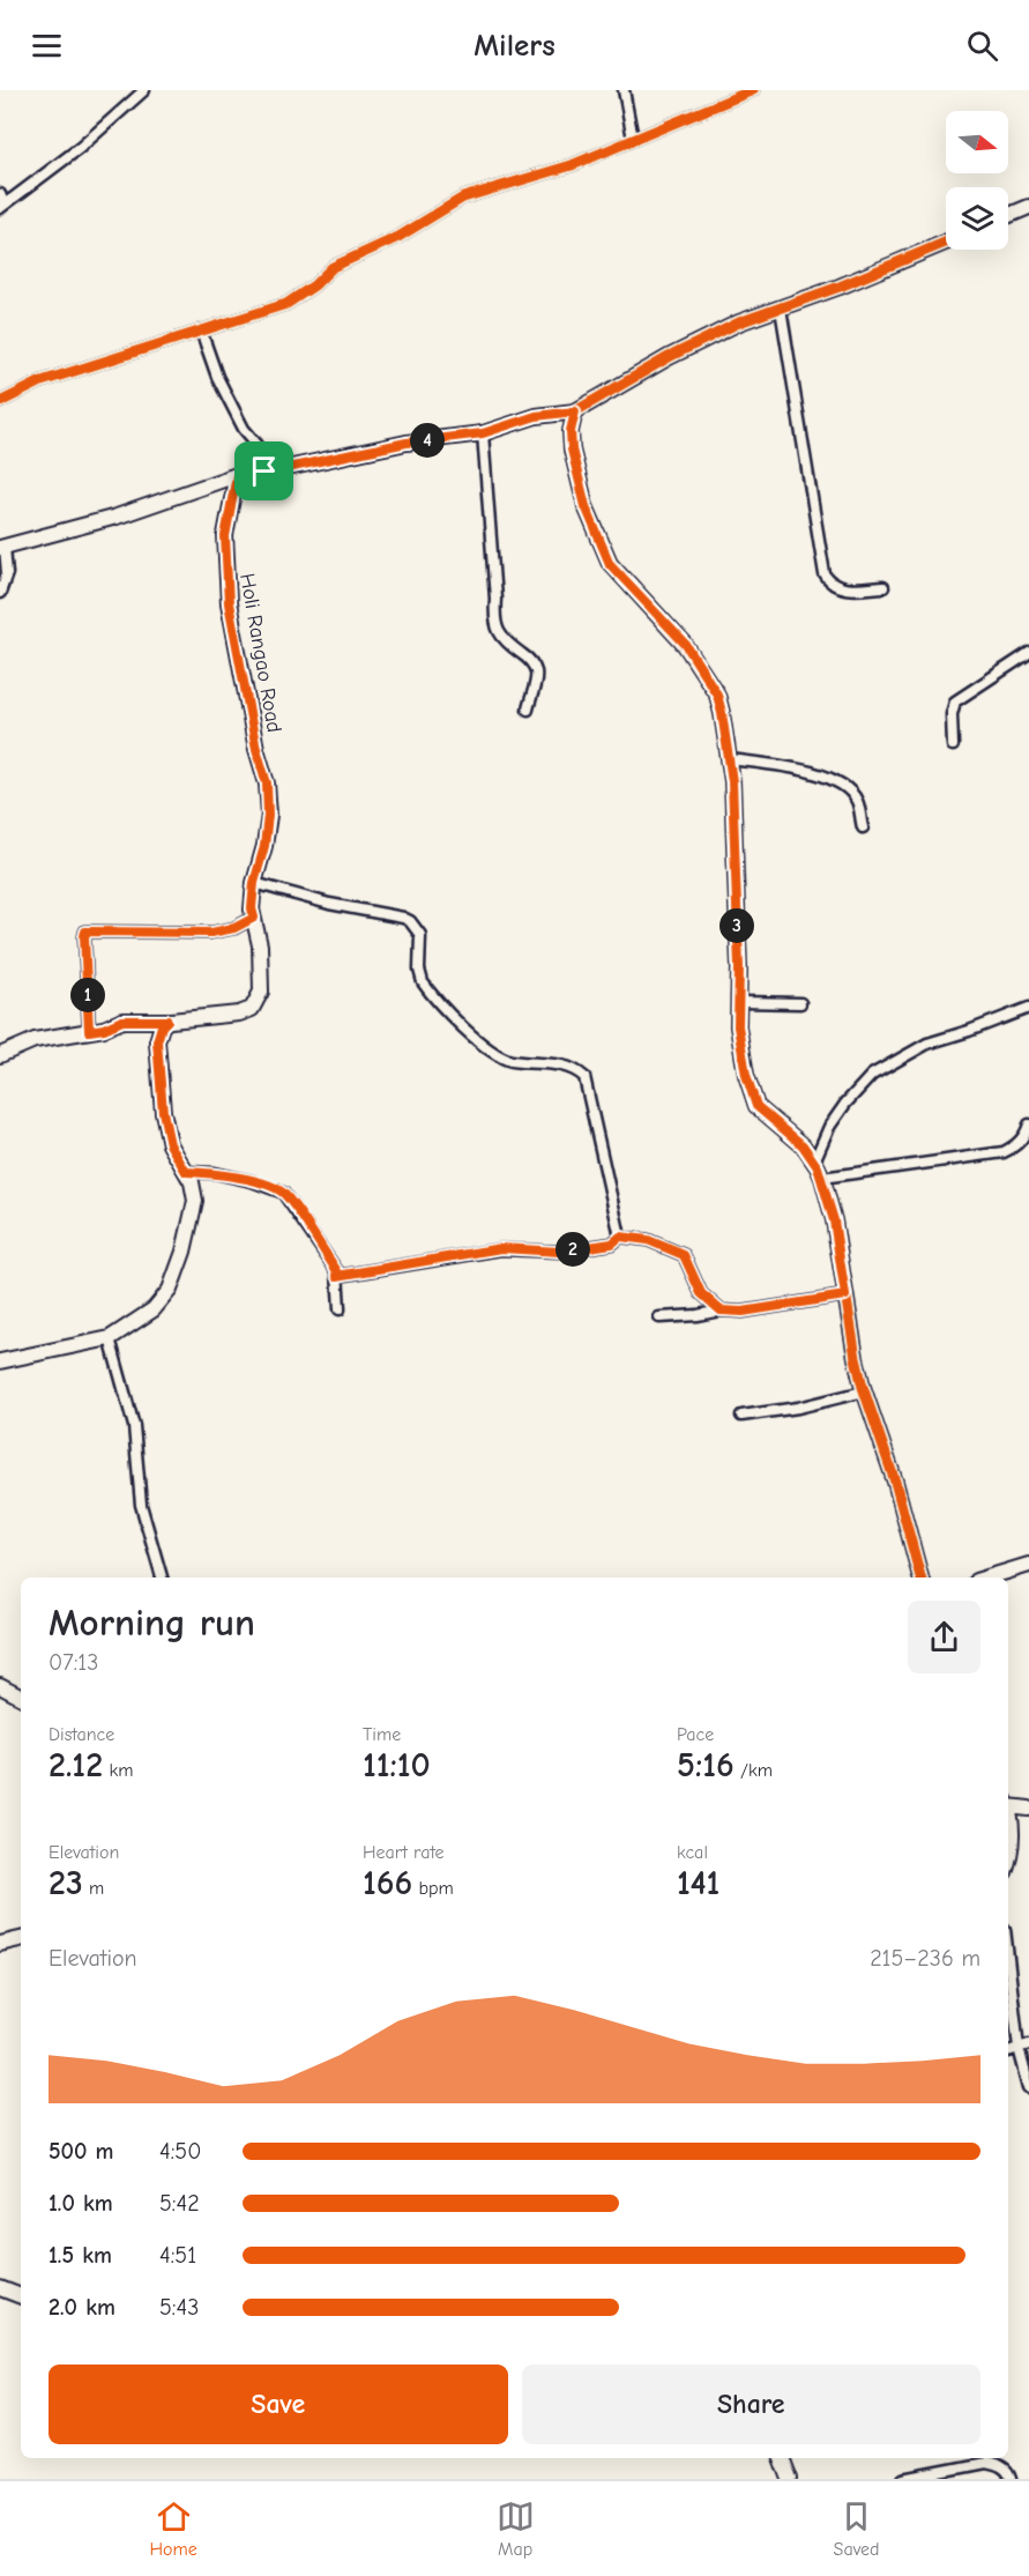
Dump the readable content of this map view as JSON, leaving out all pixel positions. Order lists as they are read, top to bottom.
{
  "streets": {
    "street": ["Holi Rangao Road"]
  },
  "north": "right",
  "page": {
    "header": "Milers",
    "pins": [
      "4",
      "3",
      "1",
      "2"
    ],
    "heading": ["Morning run", "07:13"],
    "stats": [
      ["Distance", "2.12 km"],
      ["Time", "11:10"],
      ["Pace", "5:16 /km"],
      ["Elevation", "23 m"],
      ["Heart rate", "166 bpm"],
      ["kcal", "141"]
    ],
    "chart": ["Elevation", "215–236 m"],
    "list": [
      {
        "name": "500 m",
        "note": "4:50"
      },
      {
        "name": "1.0 km",
        "note": "5:42"
      },
      {
        "name": "1.5 km",
        "note": "4:51"
      },
      {
        "name": "2.0 km",
        "note": "5:43"
      }
    ],
    "buttons": ["Save", "Share"],
    "tabs": ["Home", "Map", "Saved"]
  }
}
